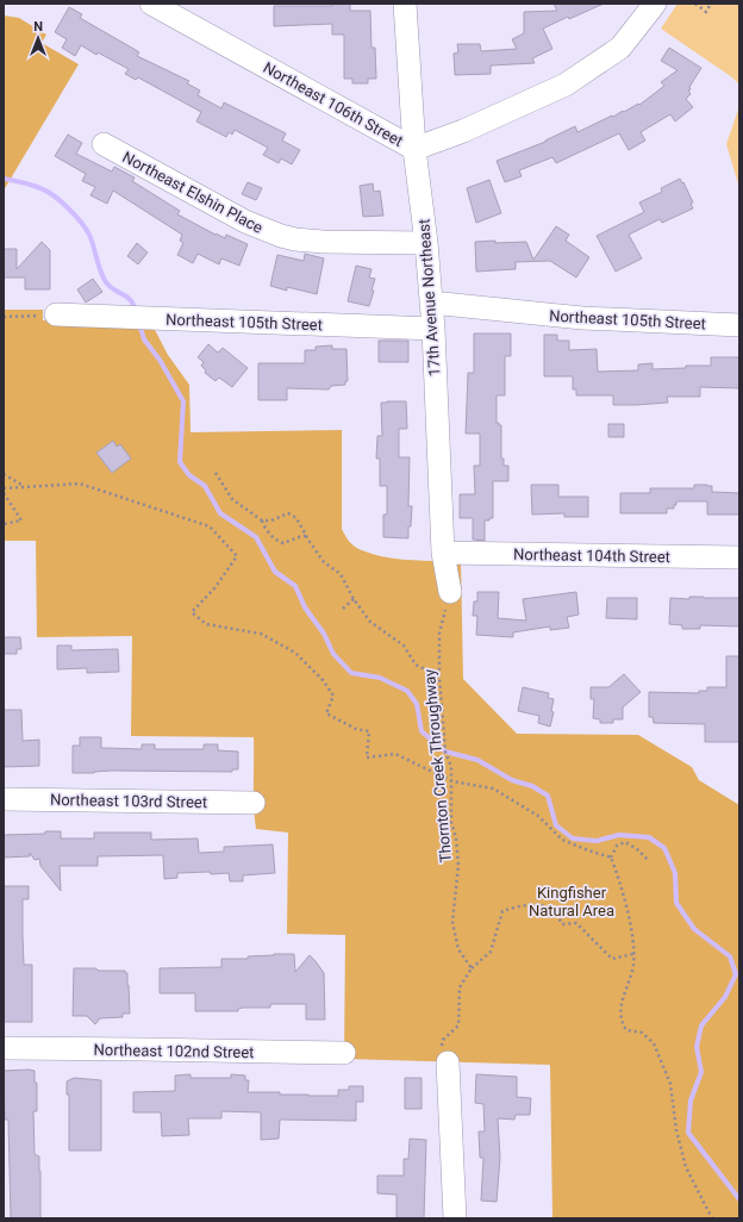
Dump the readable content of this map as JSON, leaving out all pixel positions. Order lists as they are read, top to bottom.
{
  "streets": {
    "street": [
      "Northeast 106th Street",
      "Northeast Elshin Place",
      "17th Avenue Northeast",
      "Northeast 105th Street",
      "Northeast 104th Street",
      "Northeast 103rd Street",
      "Northeast 102nd Street"
    ],
    "path": ["Thornton Creek Throughway"]
  },
  "crossings": [
    ["Northeast 106th Street", "17th Avenue Northeast"],
    ["Northeast Elshin Place", "17th Avenue Northeast"],
    ["17th Avenue Northeast", "Northeast 105th Street"],
    ["17th Avenue Northeast", "Northeast 104th Street"],
    ["17th Avenue Northeast", "Thornton Creek Throughway"]
  ],
  "parks": ["Kingfisher Natural Area"],
  "north": "top"
}
